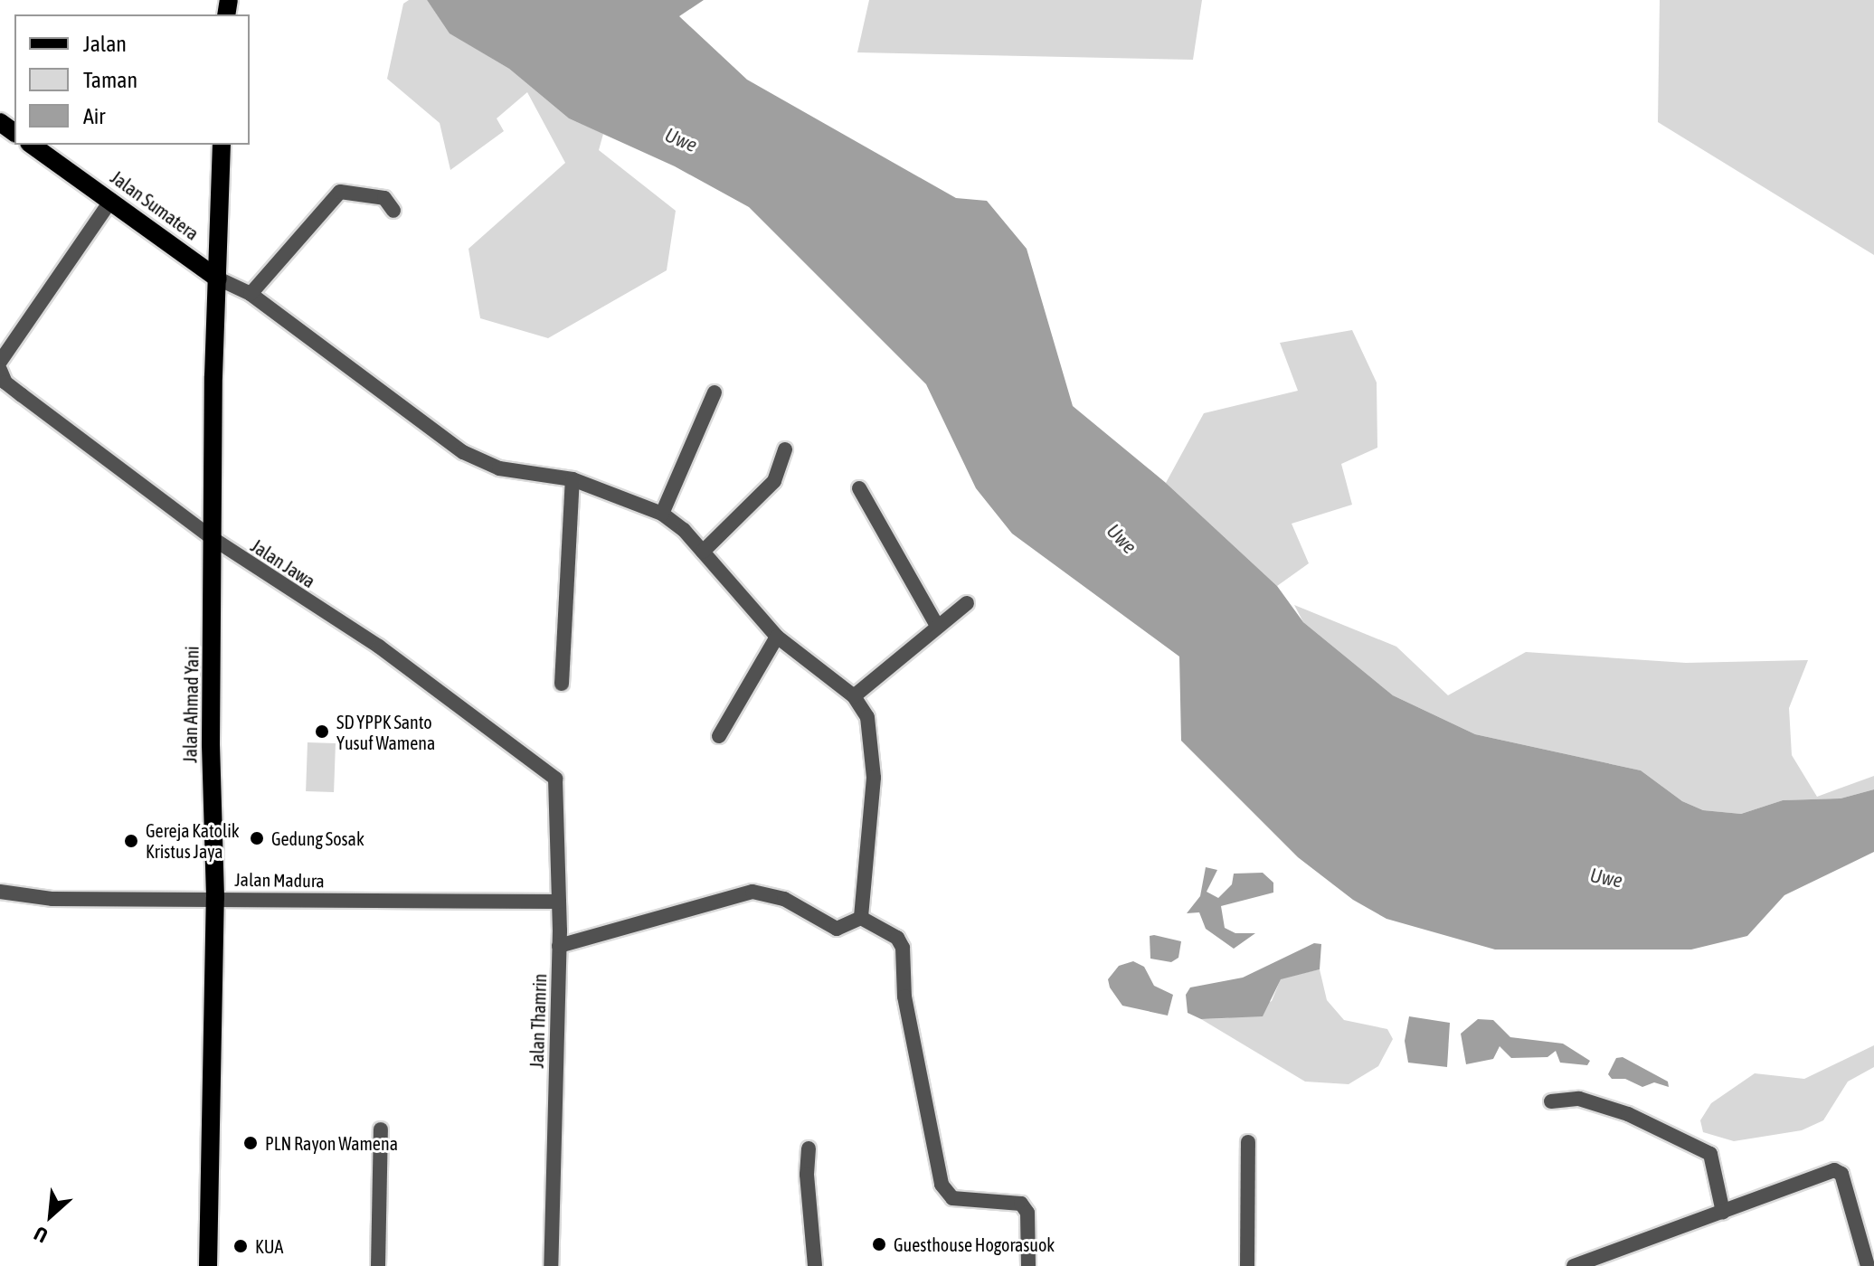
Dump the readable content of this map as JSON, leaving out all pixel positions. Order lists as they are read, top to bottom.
{
  "streets": {
    "main road": ["Jalan Sumatera", "Jalan Ahmad Yani"],
    "street": ["Jalan Jawa", "Jalan Madura", "Jalan Thamrin"]
  },
  "crossings": [
    ["Jalan Sumatera", "Jalan Ahmad Yani"],
    ["Jalan Jawa", "Jalan Ahmad Yani"],
    ["Jalan Jawa", "Jalan Thamrin"],
    ["Jalan Ahmad Yani", "Jalan Madura"],
    ["Jalan Madura", "Jalan Thamrin"]
  ],
  "water": ["Uwe"],
  "places": [
    "SD YPPK Santo Yusuf Wamena",
    "Gedung Sosak",
    "Gereja Katolik Kristus Jaya",
    "PLN Rayon Wamena",
    "Guesthouse Hogorasuok",
    "KUA"
  ],
  "legend": ["Jalan", "Taman", "Air"],
  "north": "bottom left"
}
